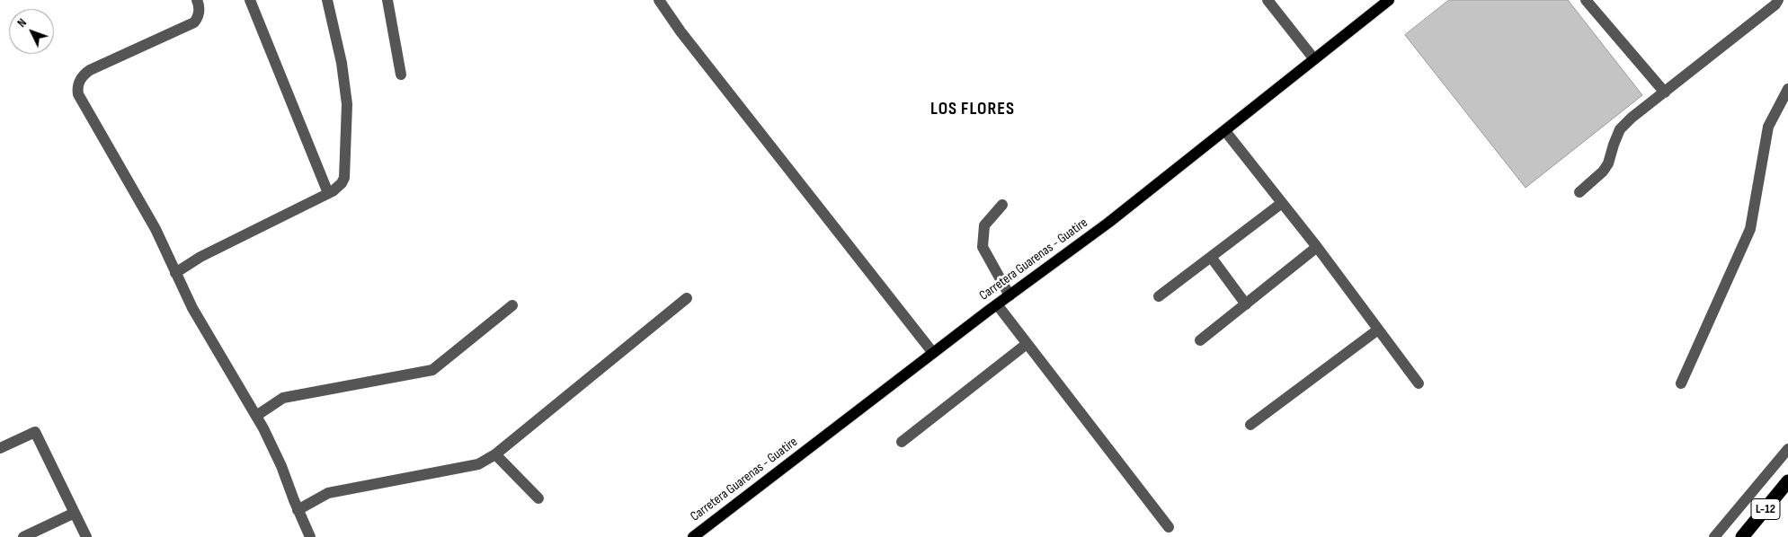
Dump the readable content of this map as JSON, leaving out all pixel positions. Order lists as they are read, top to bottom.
{
  "streets": {
    "highway": ["L-12"],
    "main road": ["Carretera Guarenas - Guatire"]
  },
  "districts": ["LOS FLORES"],
  "north": "top left"
}
